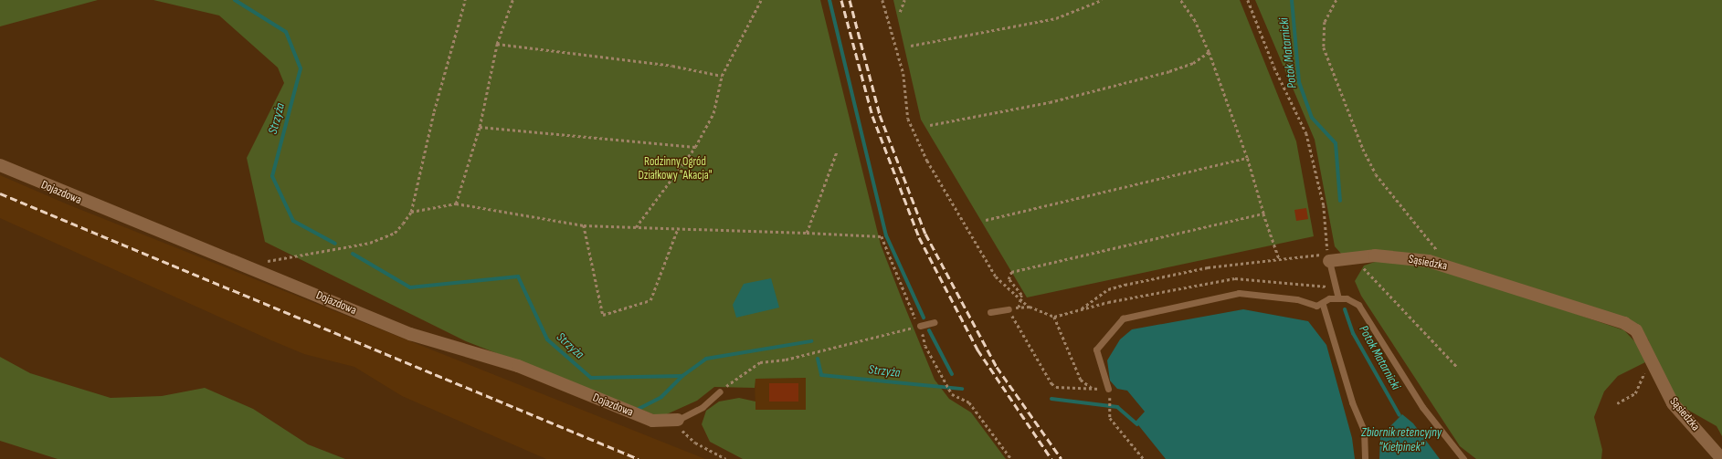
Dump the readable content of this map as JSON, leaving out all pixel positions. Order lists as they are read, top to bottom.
{
  "streets": {
    "street": ["Dojazdowa", "Sąsiedzka"]
  },
  "water": ["Potok Matarnicki", "Strzyża", "Zbiornik retencyjny \"Kiełpinek\""],
  "parks": ["Rodzinny Ogród Działkowy \"Akacja\""]
}
